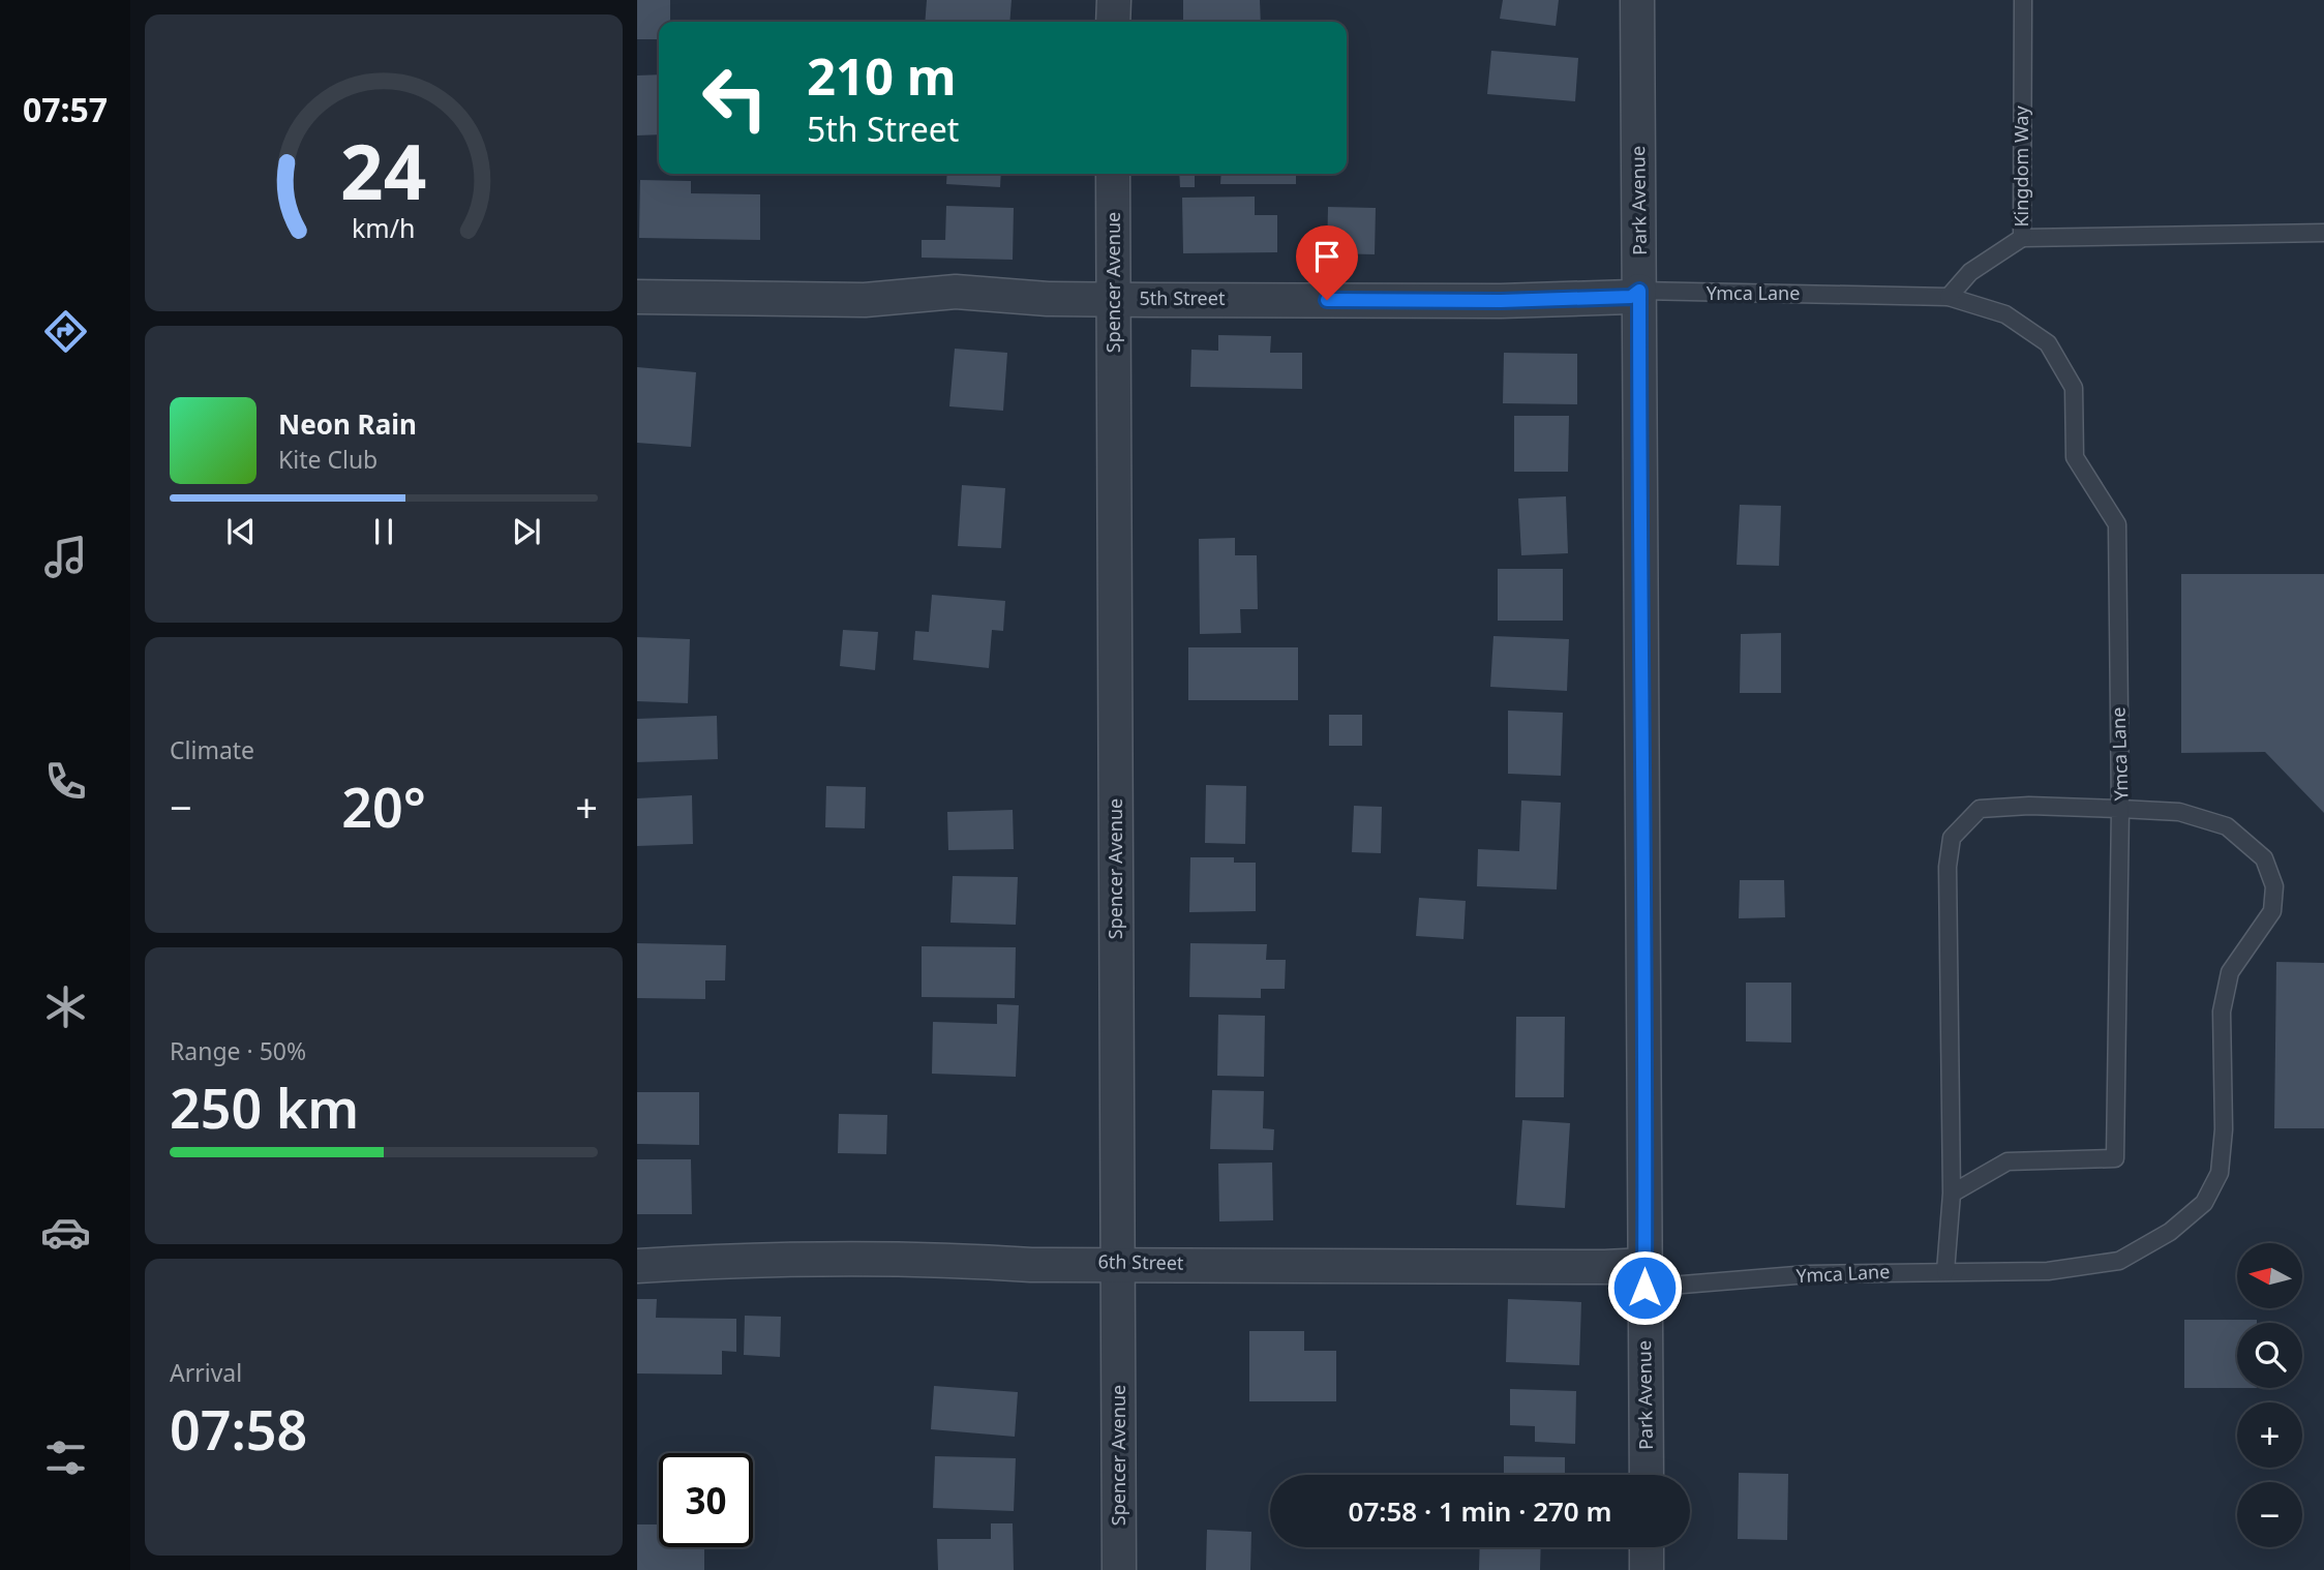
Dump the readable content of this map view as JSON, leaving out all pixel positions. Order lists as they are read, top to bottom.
{
  "streets": {
    "street": [
      "Park Avenue",
      "Spencer Avenue",
      "5th Street",
      "6th Street"
    ],
    "lane": ["Kingdom Way", "Ymca Lane"]
  },
  "crossings": [
    ["Kingdom Way", "Ymca Lane"],
    ["Park Avenue", "Ymca Lane"],
    ["Park Avenue", "5th Street"],
    ["Park Avenue", "6th Street"],
    ["Spencer Avenue", "5th Street"],
    ["Spencer Avenue", "6th Street"],
    ["Ymca Lane", "5th Street"],
    ["Ymca Lane", "6th Street"]
  ],
  "north": "left",
  "page": {
    "tabs": "07:57",
    "turn": ["210 m", "5th Street"],
    "song": ["Neon Rain", "Kite Club"],
    "tile": [
      "Climate",
      ["Range · 50%", "250 km"],
      ["Arrival", "07:58"]
    ],
    "heat": ["−", "20°", "+"],
    "map_buttons": ["+", "−"],
    "limit": "30",
    "trip": "07:58 · 1 min · 270 m",
    "gauge": ["24", "km/h"]
  }
}
